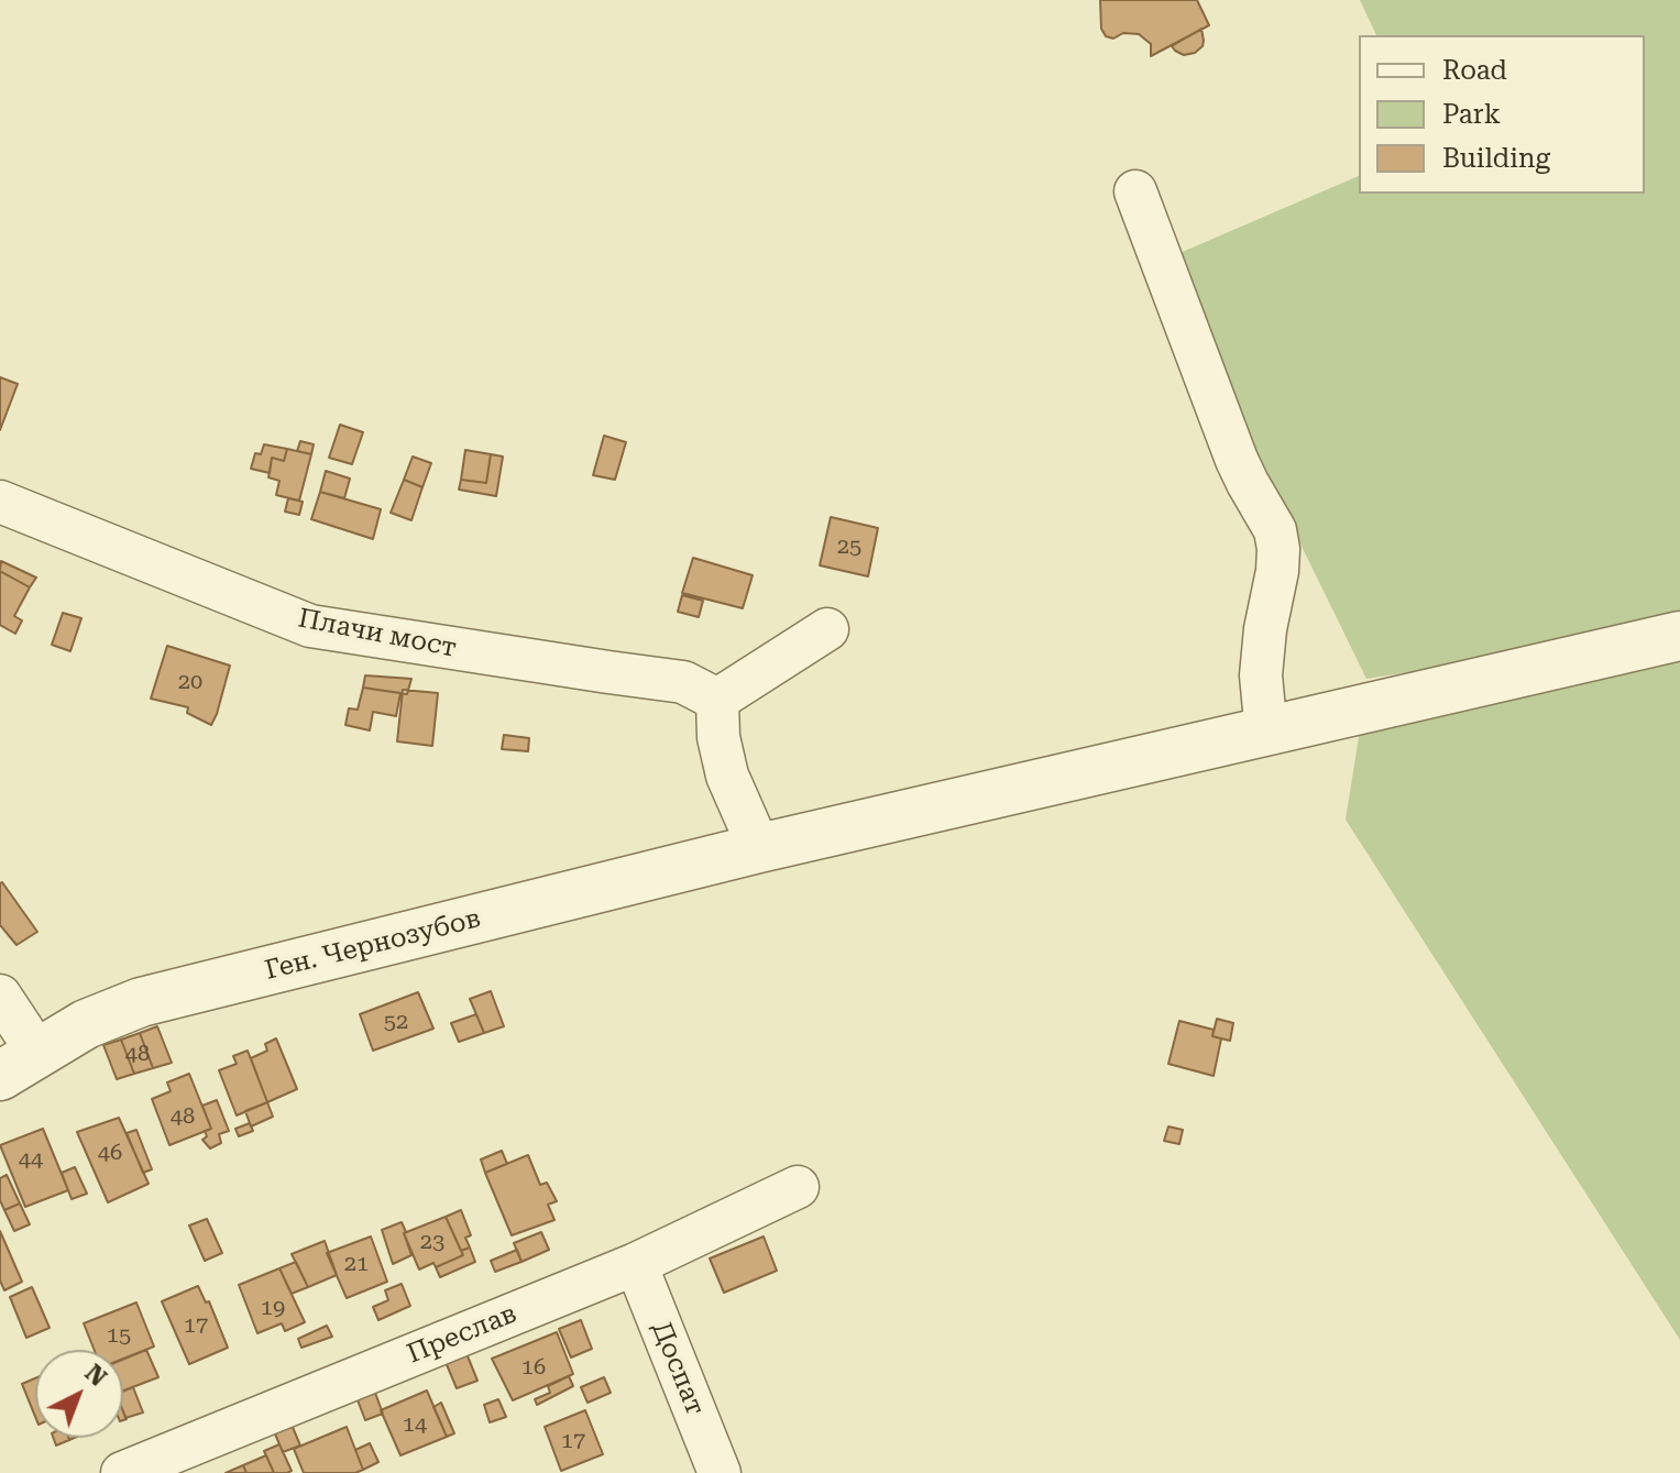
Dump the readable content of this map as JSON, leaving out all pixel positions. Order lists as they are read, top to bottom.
{
  "streets": {
    "street": [
      "Плачи мост",
      "Ген. Чернозубов",
      "Преслав",
      "Доспат"
    ]
  },
  "crossings": [
    ["Преслав", "Доспат"]
  ],
  "house_numbers": [
    "25",
    "20",
    "52",
    "48",
    "48",
    "46",
    "44",
    "23",
    "21",
    "19",
    "17",
    "15",
    "16",
    "14",
    "17"
  ],
  "legend": ["Road", "Park", "Building"],
  "north": "top right"
}
